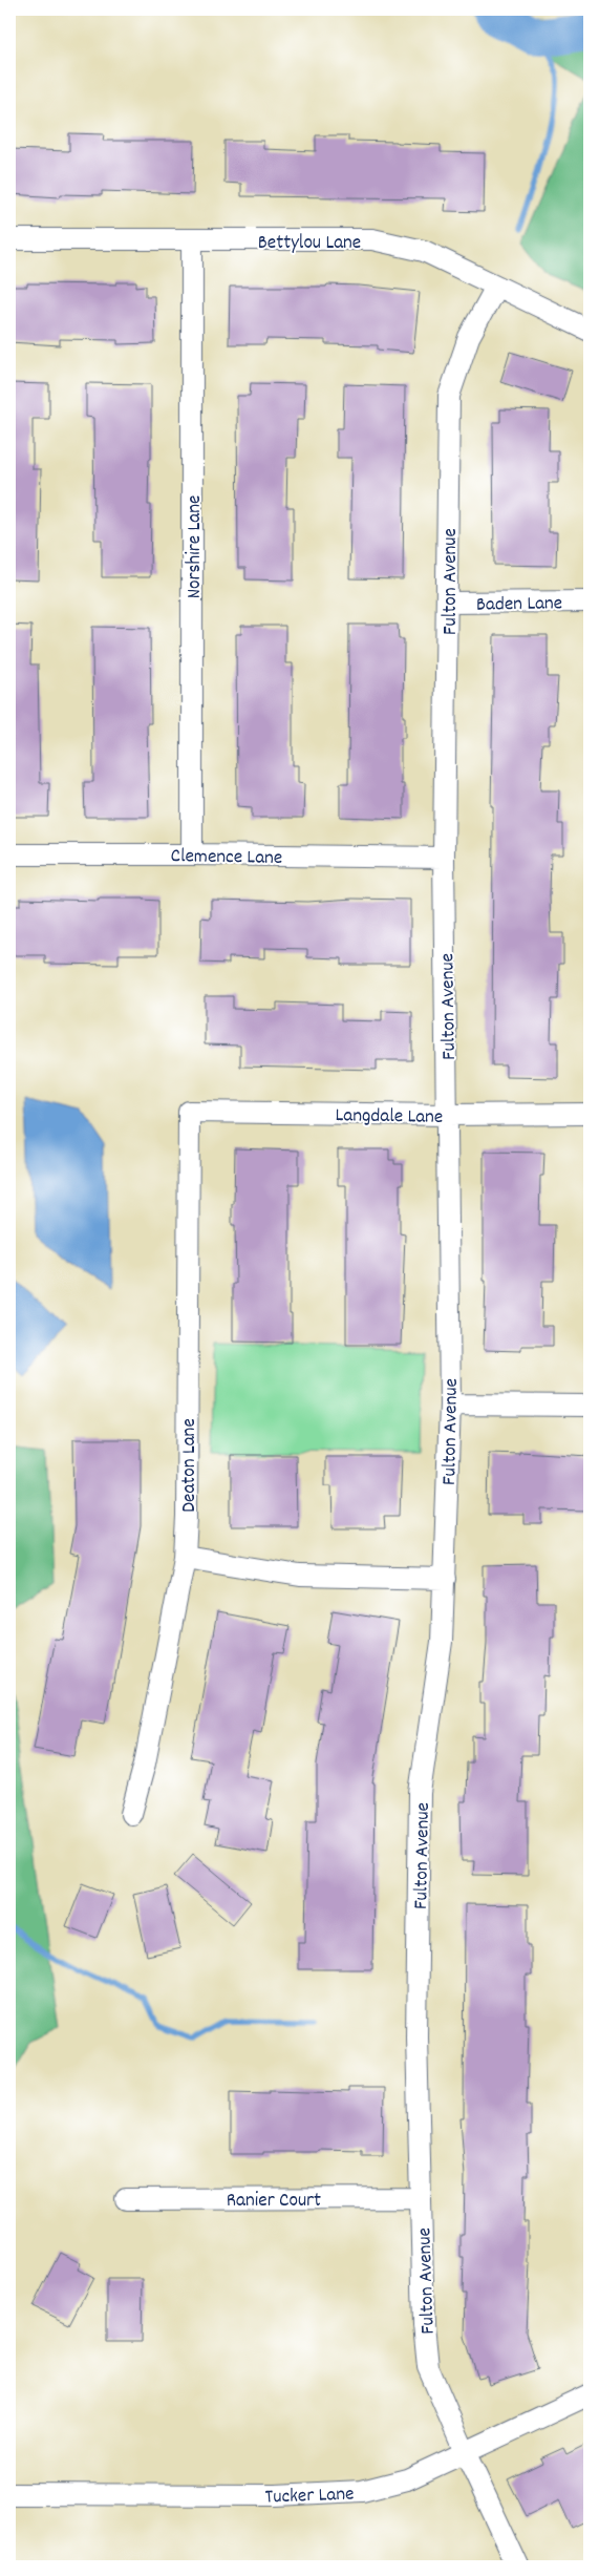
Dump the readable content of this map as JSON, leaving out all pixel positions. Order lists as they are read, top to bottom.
{
  "streets": {
    "street": [
      "Bettylou Lane",
      "Norshire Lane",
      "Fulton Avenue",
      "Baden Lane",
      "Clemence Lane",
      "Langdale Lane",
      "Deaton Lane",
      "Ranier Court",
      "Tucker Lane"
    ]
  },
  "crossings": [
    ["Bettylou Lane", "Norshire Lane"],
    ["Bettylou Lane", "Fulton Avenue"],
    ["Norshire Lane", "Clemence Lane"],
    ["Fulton Avenue", "Baden Lane"],
    ["Fulton Avenue", "Clemence Lane"],
    ["Fulton Avenue", "Langdale Lane"],
    ["Fulton Avenue", "Ranier Court"],
    ["Fulton Avenue", "Tucker Lane"],
    ["Langdale Lane", "Deaton Lane"]
  ]
}
